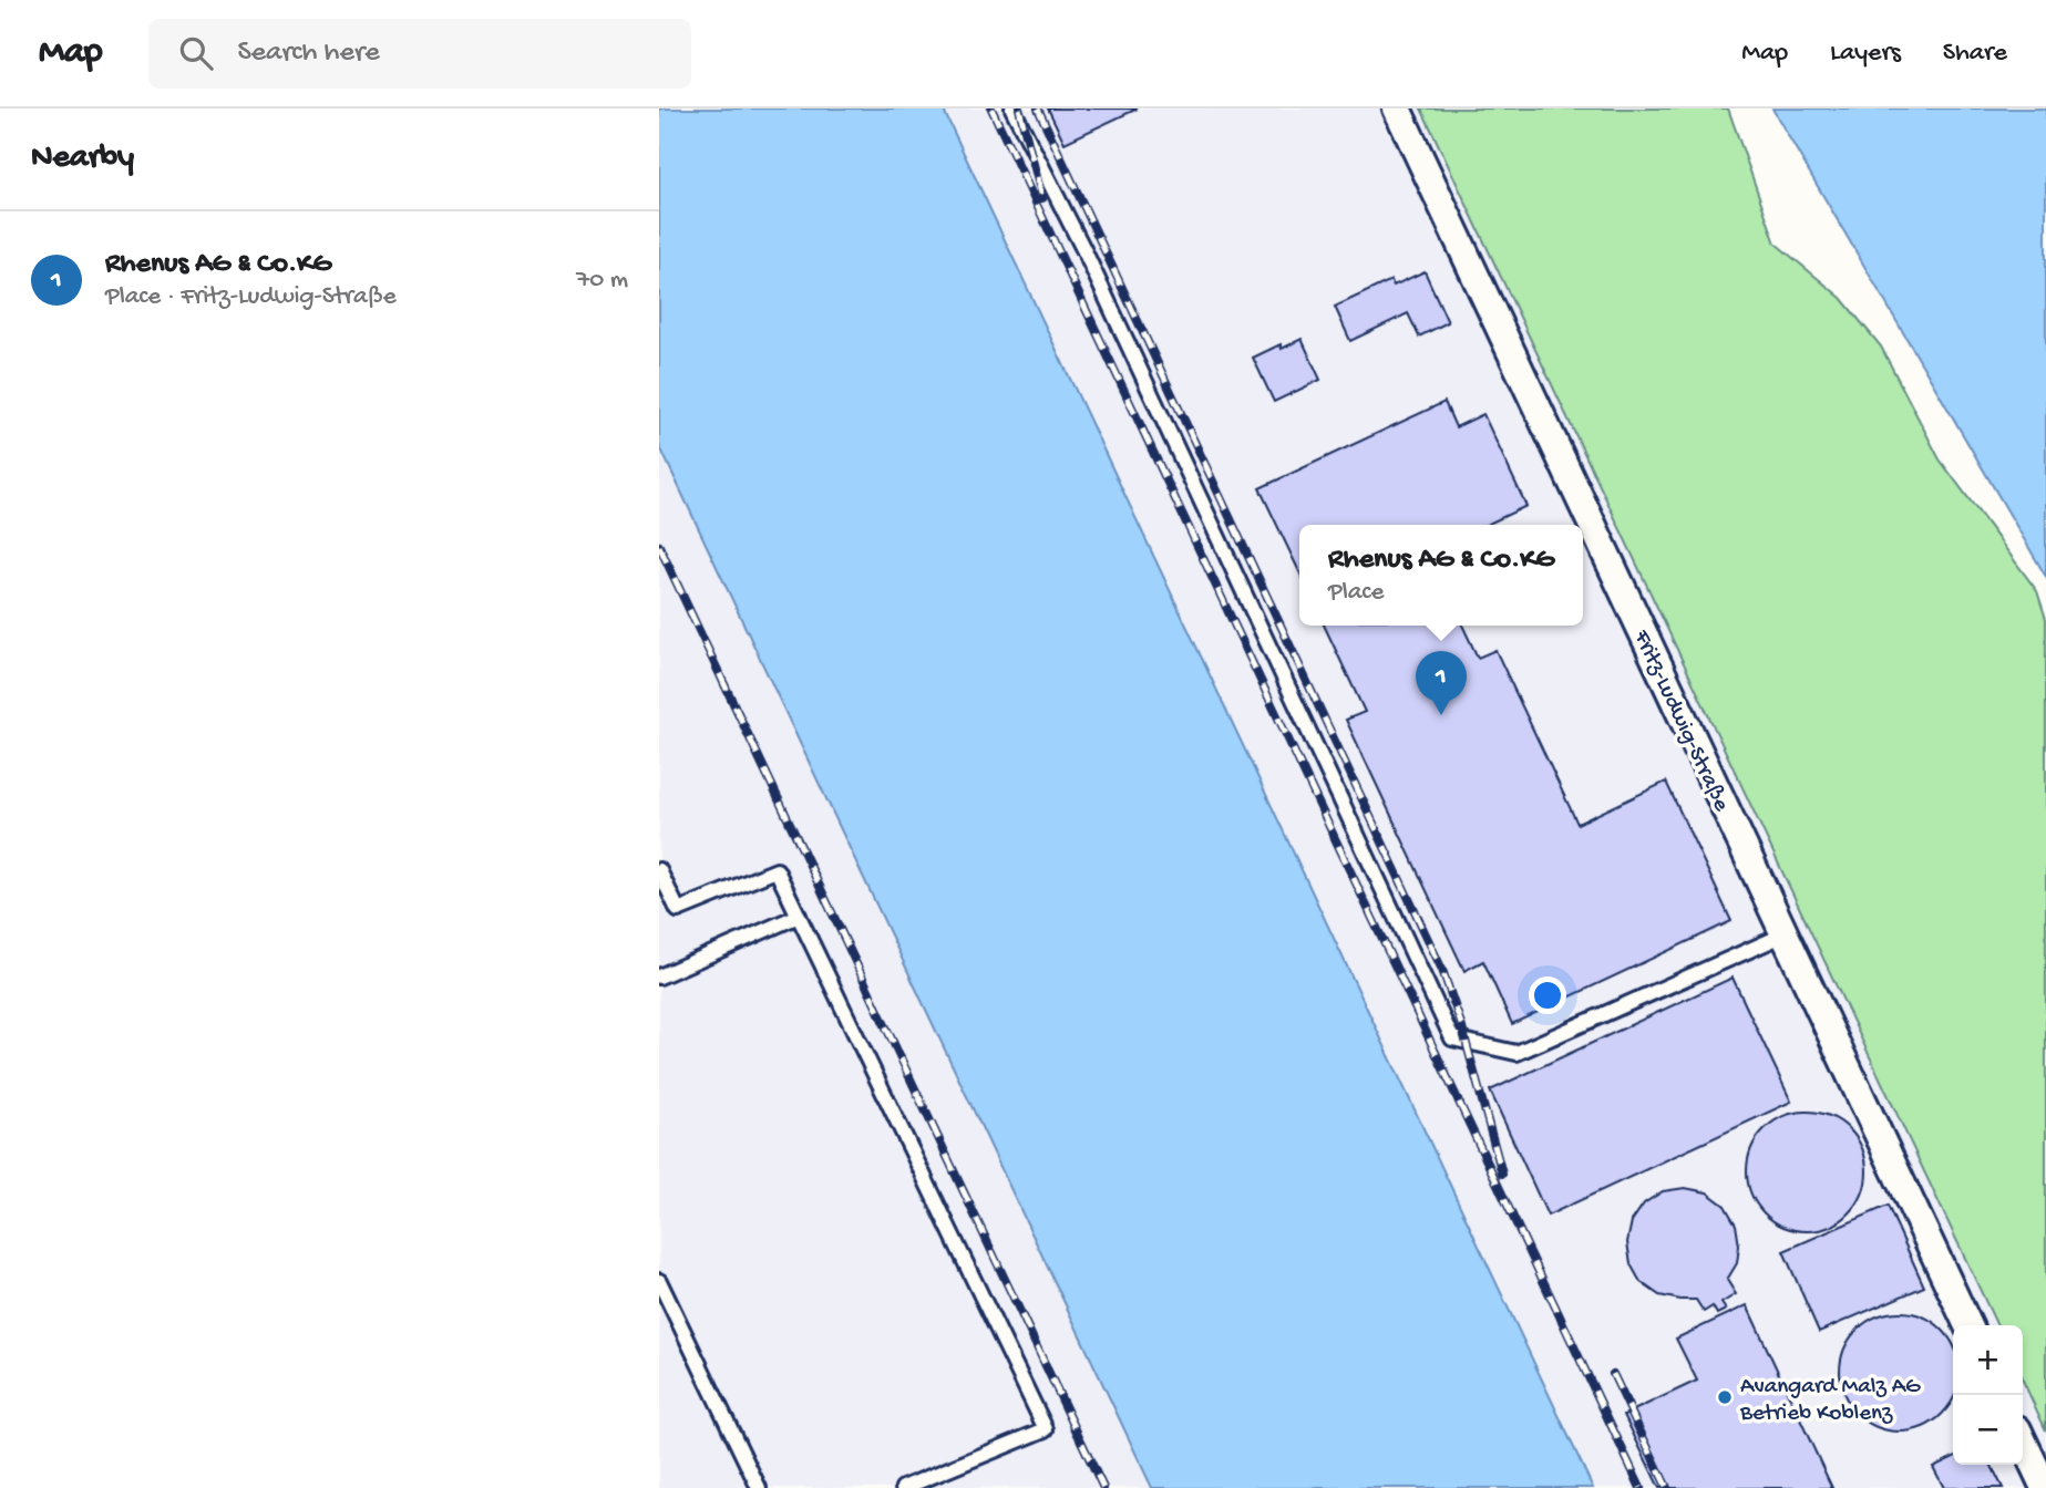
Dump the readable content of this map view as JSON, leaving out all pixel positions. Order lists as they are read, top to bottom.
{
  "streets": {
    "street": ["Fritz-Ludwig-Straße"]
  },
  "places": ["Avangard Malz AG Betrieb Koblenz"],
  "page": {
    "header": "Map",
    "search": "Search here",
    "nav": ["Map", "Layers", "Share"],
    "heading": "Nearby",
    "list": [
      {
        "mark": "1",
        "name": "Rhenus AG & Co.KG",
        "note": "Place · Fritz-Ludwig-Straße",
        "value": "70 m"
      }
    ],
    "popup": ["Rhenus AG & Co.KG", "Place"],
    "pins": "1",
    "map_buttons": ["+", "−"]
  }
}
